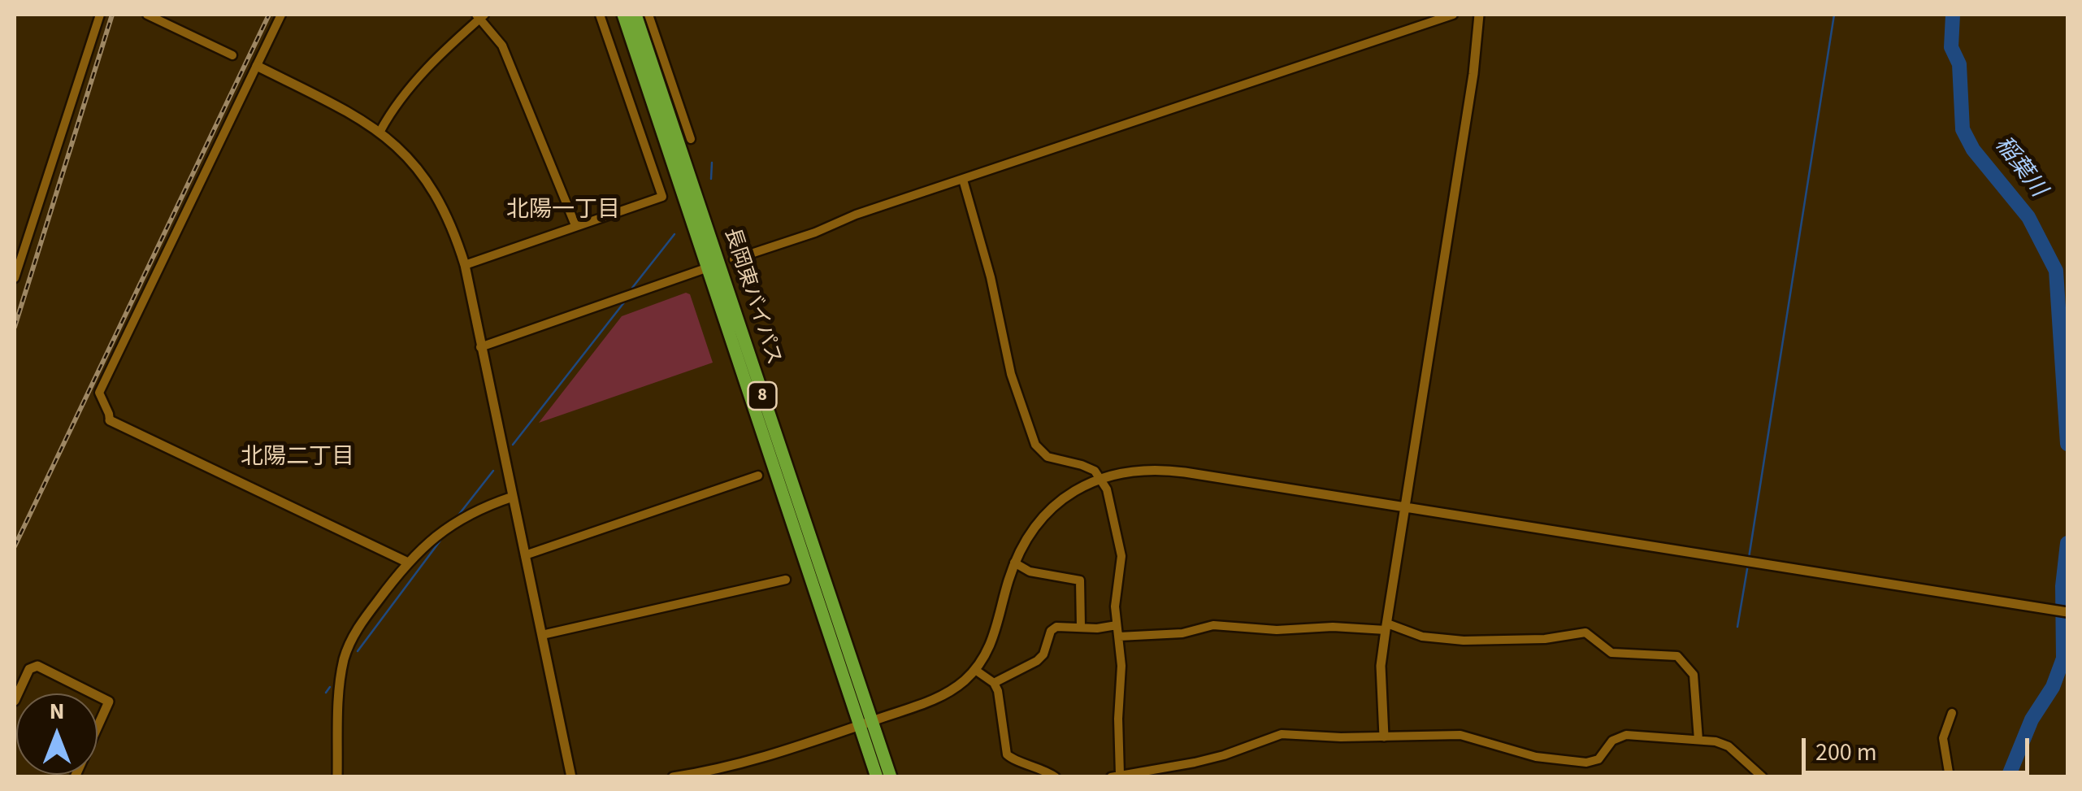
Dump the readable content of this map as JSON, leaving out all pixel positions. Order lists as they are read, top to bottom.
{
  "streets": {
    "highway": ["長岡東バイパス", "8"]
  },
  "districts": ["北陽一丁目", "北陽二丁目"],
  "water": ["稲葉川"],
  "scale_bar": "200 m",
  "north": "top"
}
